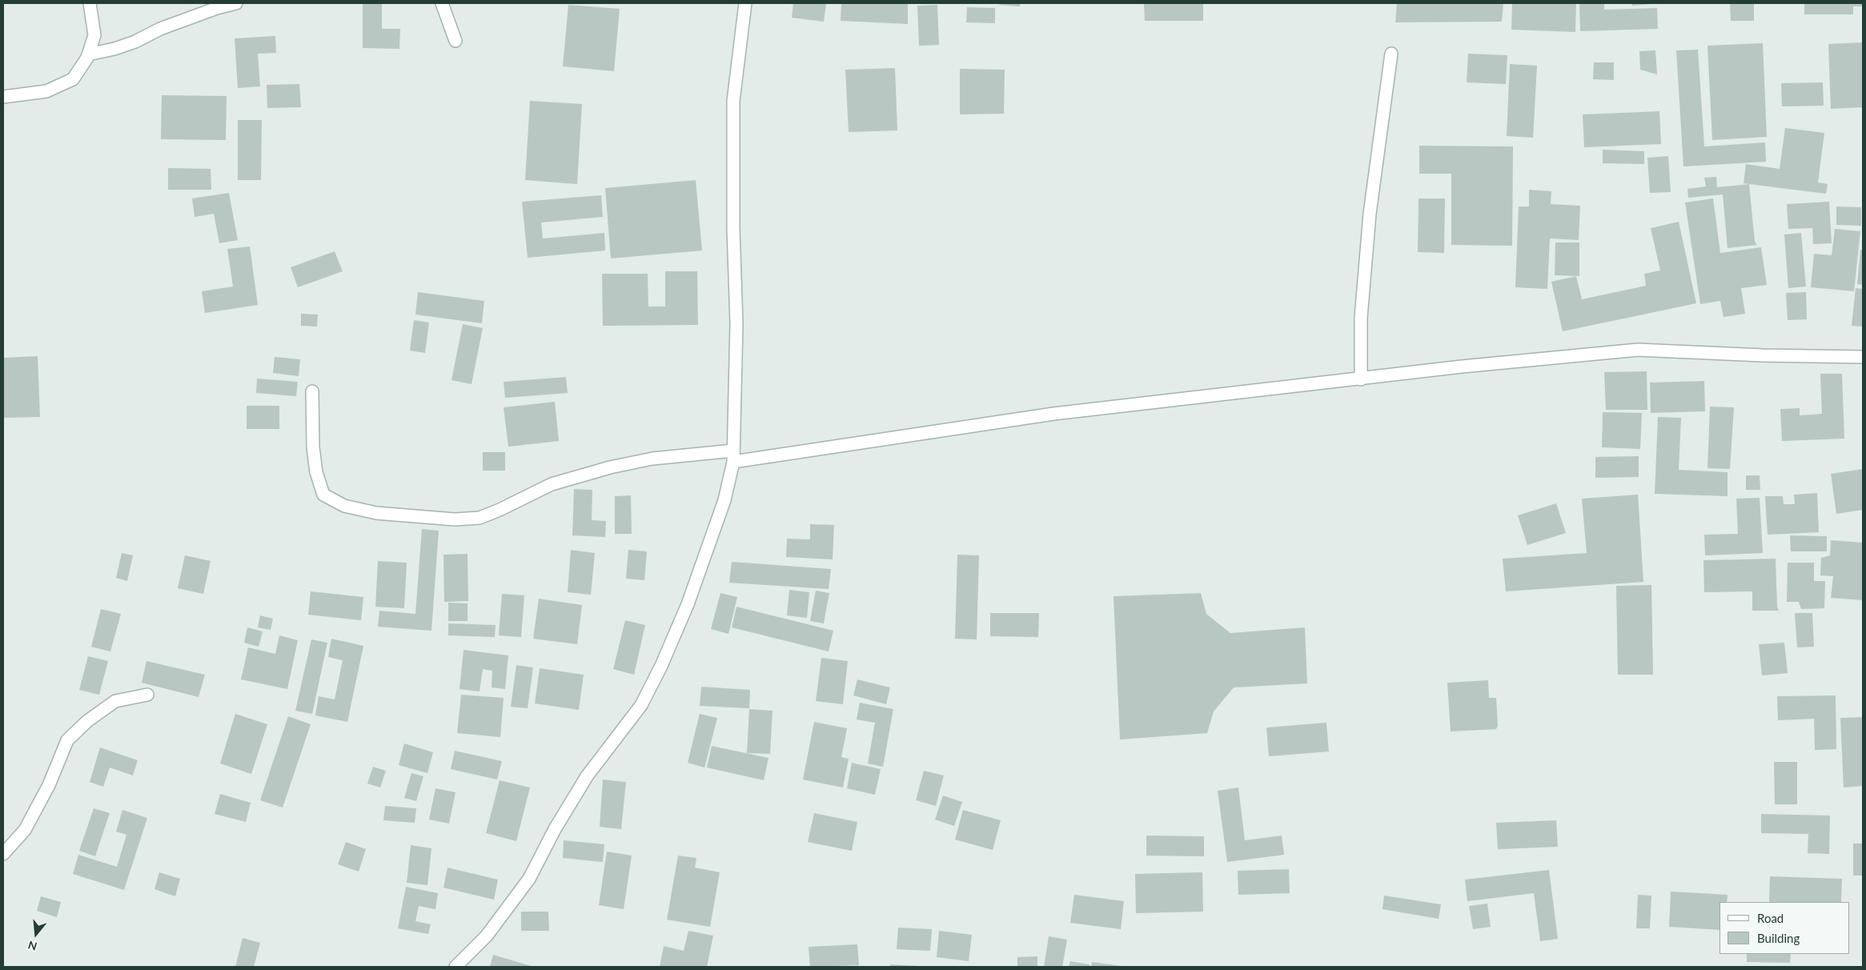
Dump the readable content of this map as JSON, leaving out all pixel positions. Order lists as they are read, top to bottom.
{
  "legend": ["Road", "Building"],
  "north": "bottom"
}
